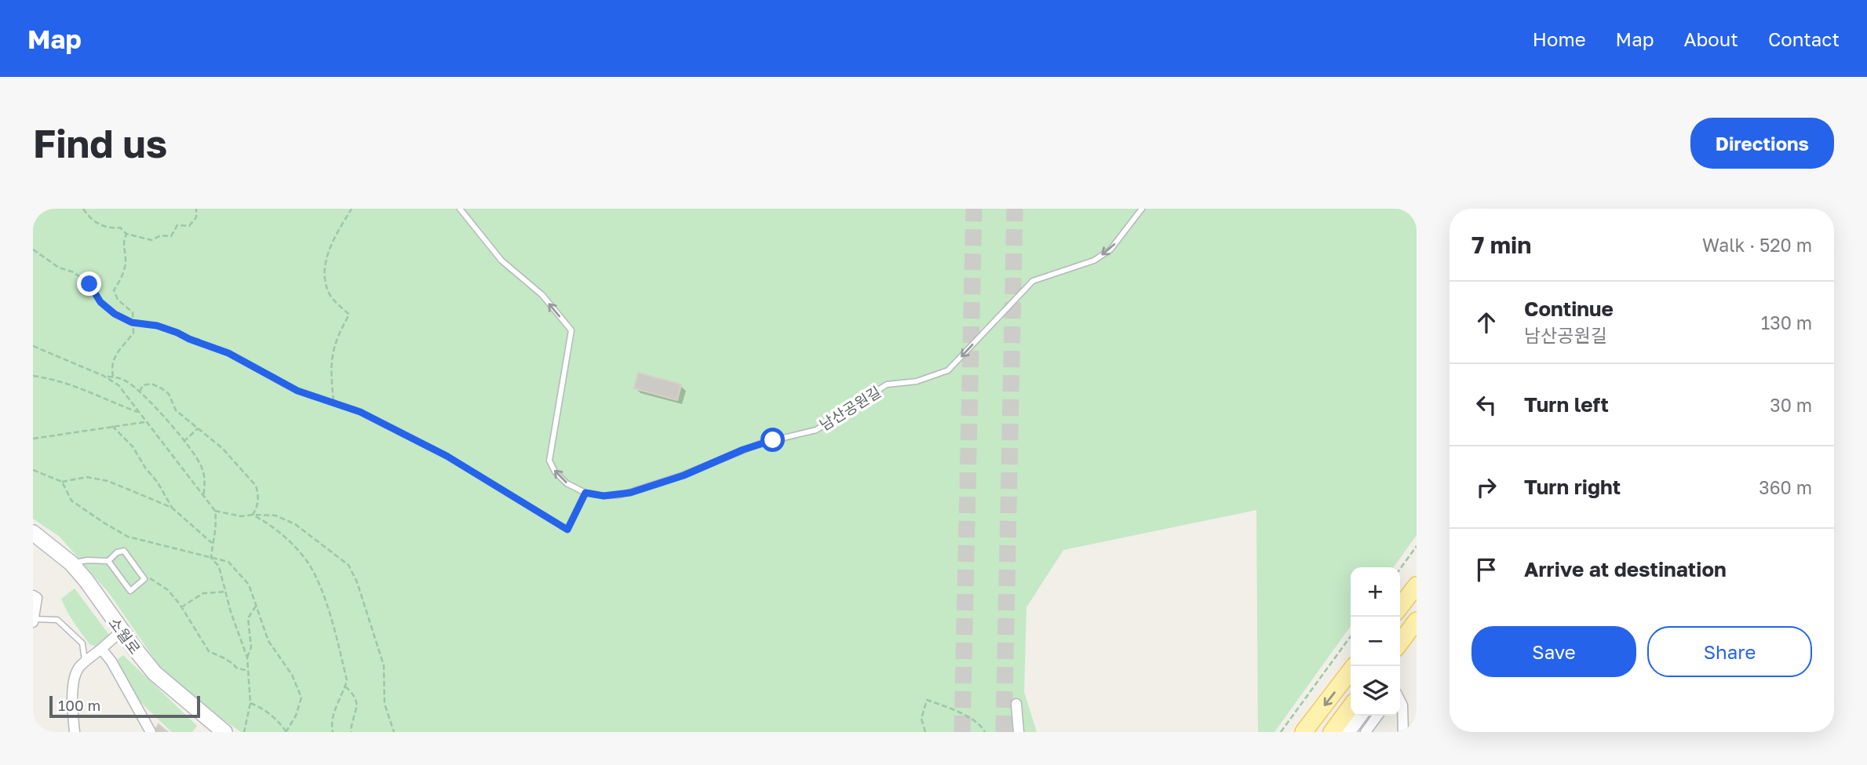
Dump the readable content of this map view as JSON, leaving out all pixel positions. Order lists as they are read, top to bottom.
{
  "streets": {
    "main road": ["소월로"],
    "lane": ["남산공원길"]
  },
  "scale_bar": "100 m",
  "page": {
    "header": "Map",
    "nav": [
      "Home",
      "Map",
      "About",
      "Contact"
    ],
    "buttons": [
      "Directions",
      ["Save", "Share"]
    ],
    "title": "Find us",
    "heading": ["7 min", "Walk · 520 m"],
    "list": [
      ["Continue", "남산공원길", "130 m"],
      ["Turn left", "30 m"],
      ["Turn right", "360 m"],
      "Arrive at destination"
    ],
    "map_buttons": ["+", "−"],
    "scale": "100 m"
  }
}
